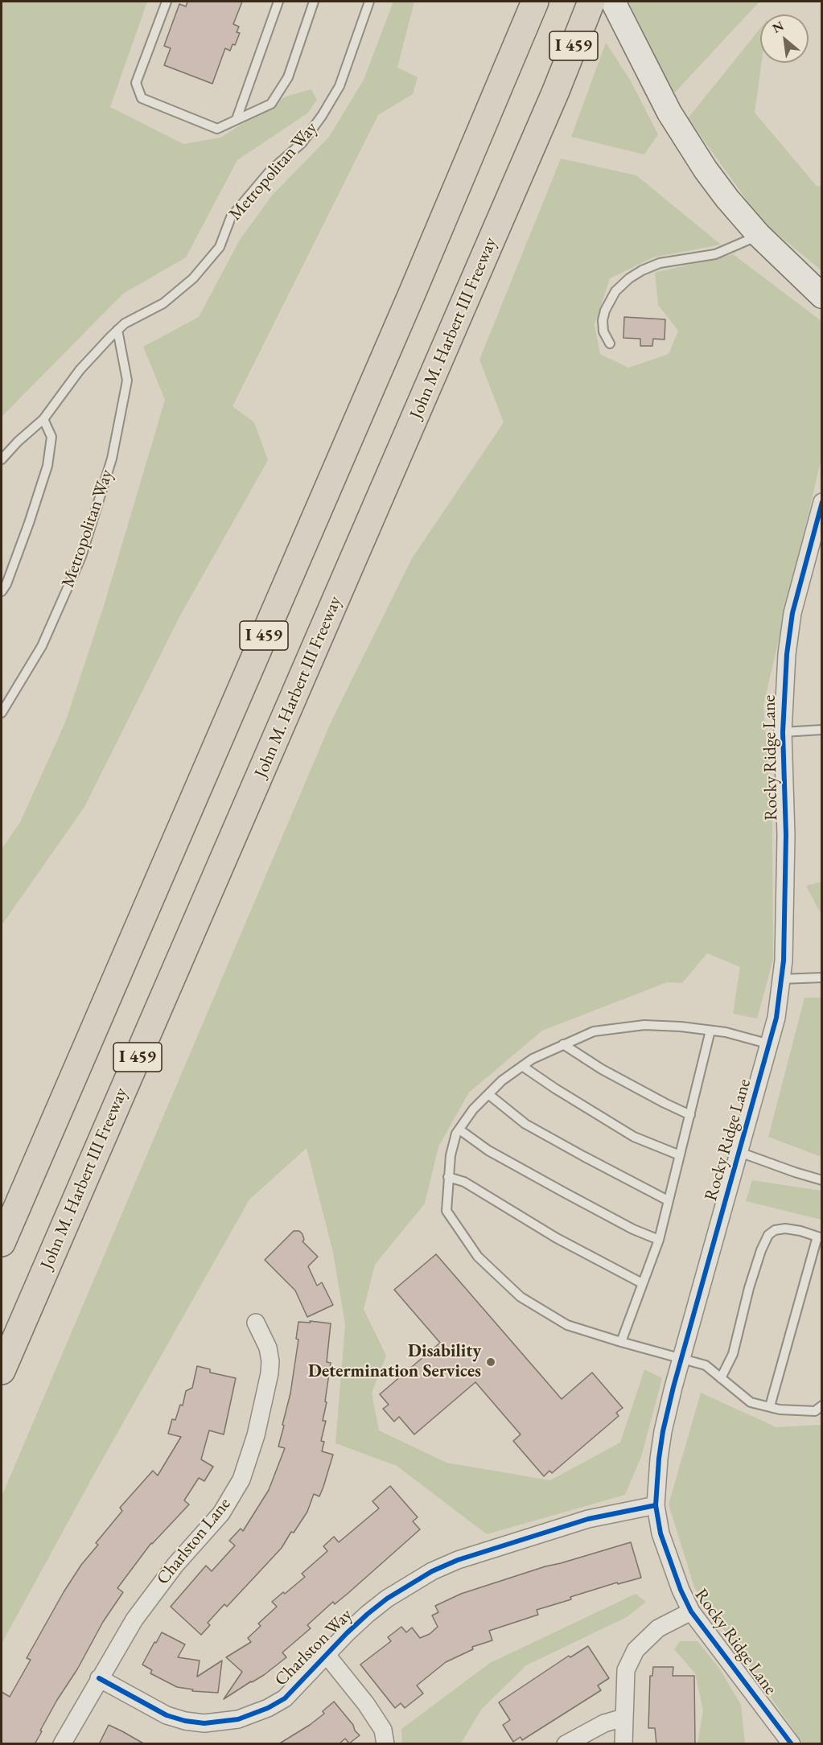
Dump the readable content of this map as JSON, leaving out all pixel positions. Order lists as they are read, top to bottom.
{
  "streets": {
    "highway": ["I 459", "John M. Harbert III Freeway"],
    "street": ["Rocky Ridge Lane", "Charlston Lane", "Charlston Way"],
    "lane": ["Metropolitan Way"]
  },
  "crossings": [
    ["Rocky Ridge Lane", "Charlston Way"],
    ["Charlston Lane", "Charlston Way"]
  ],
  "places": ["Disability Determination Services"],
  "north": "top left"
}
